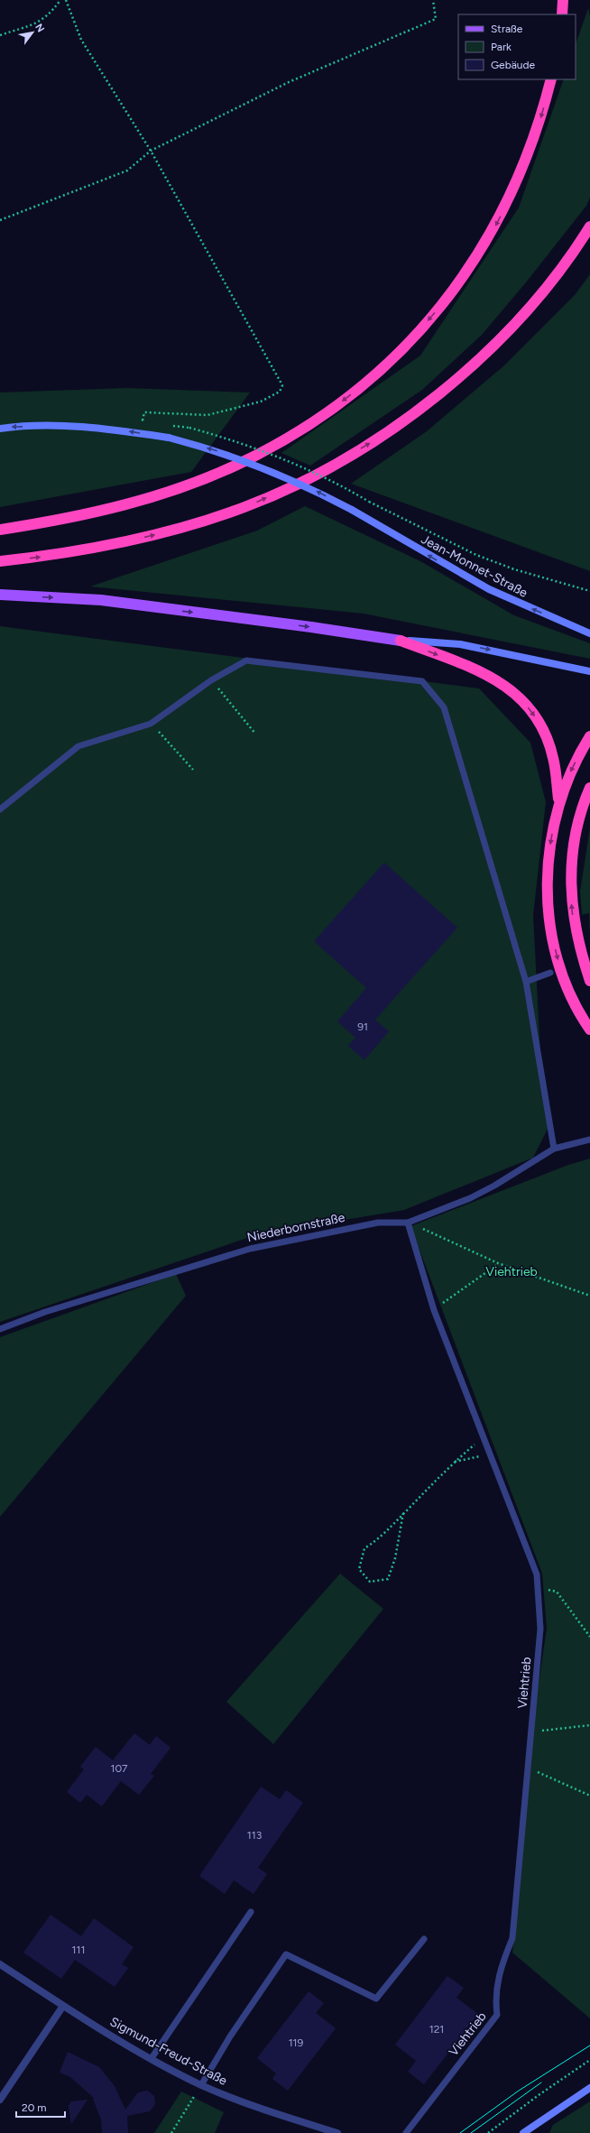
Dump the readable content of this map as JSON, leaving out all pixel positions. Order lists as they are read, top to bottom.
{
  "streets": {
    "main road": ["Jean-Monnet-Straße"],
    "street": ["Sigmund-Freud-Straße"],
    "lane": ["Niederbornstraße", "Viehtrieb"]
  },
  "crossings": [
    ["Niederbornstraße", "Viehtrieb"]
  ],
  "one_way": ["Jean-Monnet-Straße"],
  "parks": ["Viehtrieb"],
  "house_numbers": [
    "91",
    "107",
    "113",
    "111",
    "121",
    "119"
  ],
  "legend": ["Straße", "Park", "Gebäude"],
  "scale_bar": "20 m",
  "north": "top right"
}
